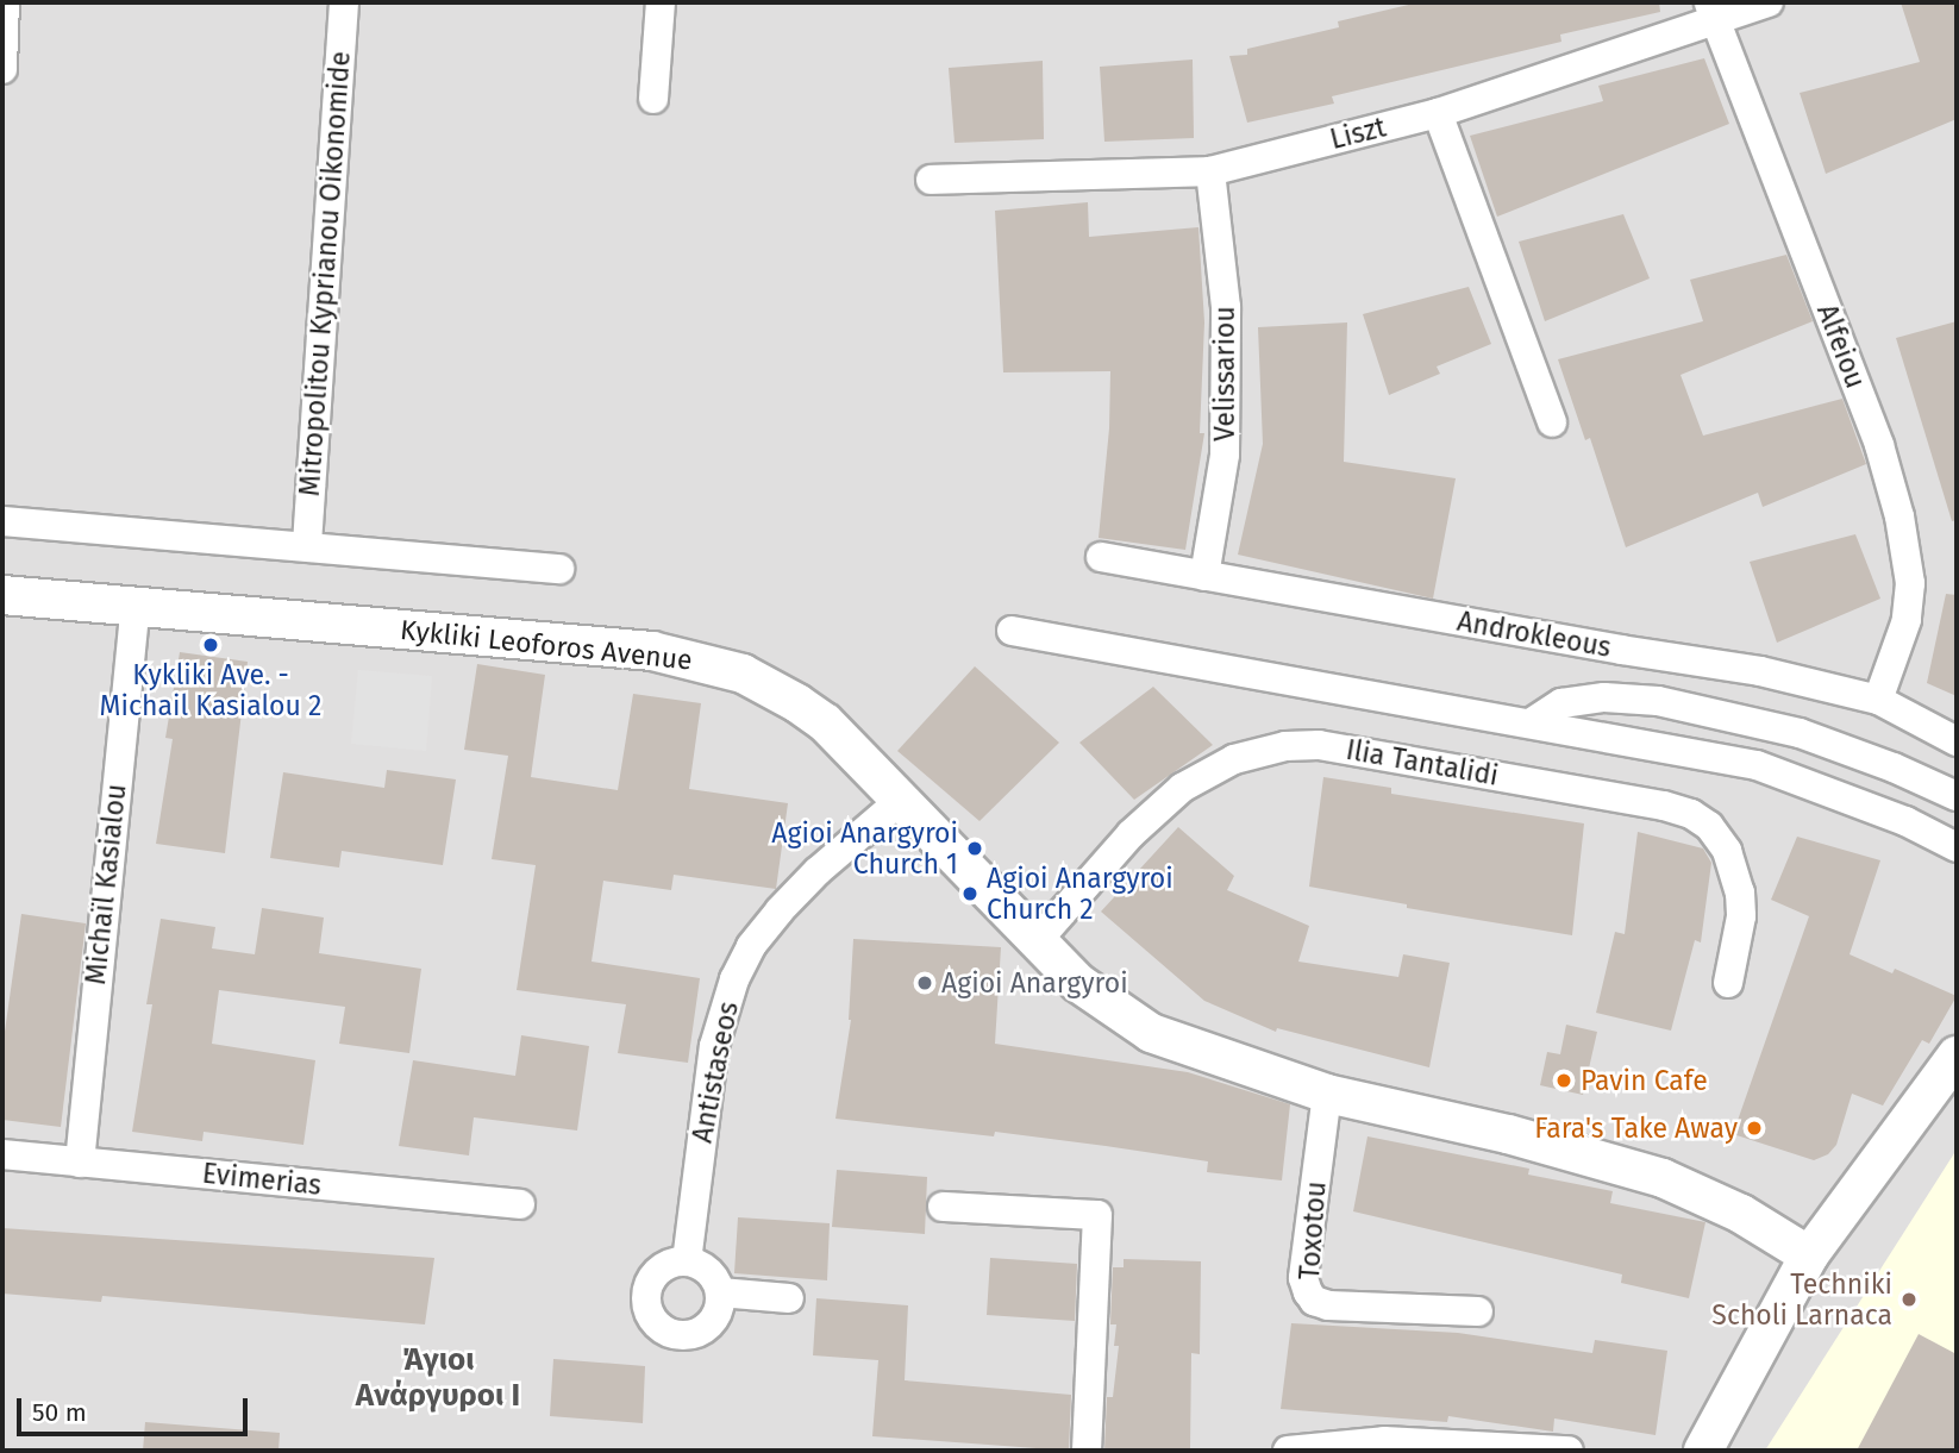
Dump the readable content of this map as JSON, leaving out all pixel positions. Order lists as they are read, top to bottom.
{
  "streets": {
    "street": [
      "Liszt",
      "Mitropolitou Kyprianou Oikonomide",
      "Alfeiou",
      "Velissariou",
      "Androkleous",
      "Kykliki Leoforos Avenue",
      "Ilia Tantalidi",
      "Michaïl Kasialou",
      "Antistaseos",
      "Evimerias",
      "Toxotou"
    ]
  },
  "crossings": [
    ["Liszt", "Alfeiou"],
    ["Liszt", "Velissariou"],
    ["Alfeiou", "Androkleous"],
    ["Velissariou", "Androkleous"],
    ["Kykliki Leoforos Avenue", "Ilia Tantalidi"],
    ["Kykliki Leoforos Avenue", "Michaïl Kasialou"],
    ["Kykliki Leoforos Avenue", "Antistaseos"],
    ["Kykliki Leoforos Avenue", "Toxotou"],
    ["Michaïl Kasialou", "Evimerias"]
  ],
  "districts": ["Άγιοι Ανάργυροι Ι"],
  "places": [
    "Kykliki Ave. - Michail Kasialou 2",
    "Agioi Anargyroi Church 1",
    "Agioi Anargyroi Church 2",
    "Agioi Anargyroi",
    "Pavin Cafe",
    "Fara's Take Away",
    "Techniki Scholi Larnaca"
  ],
  "scale_bar": "50 m"
}
